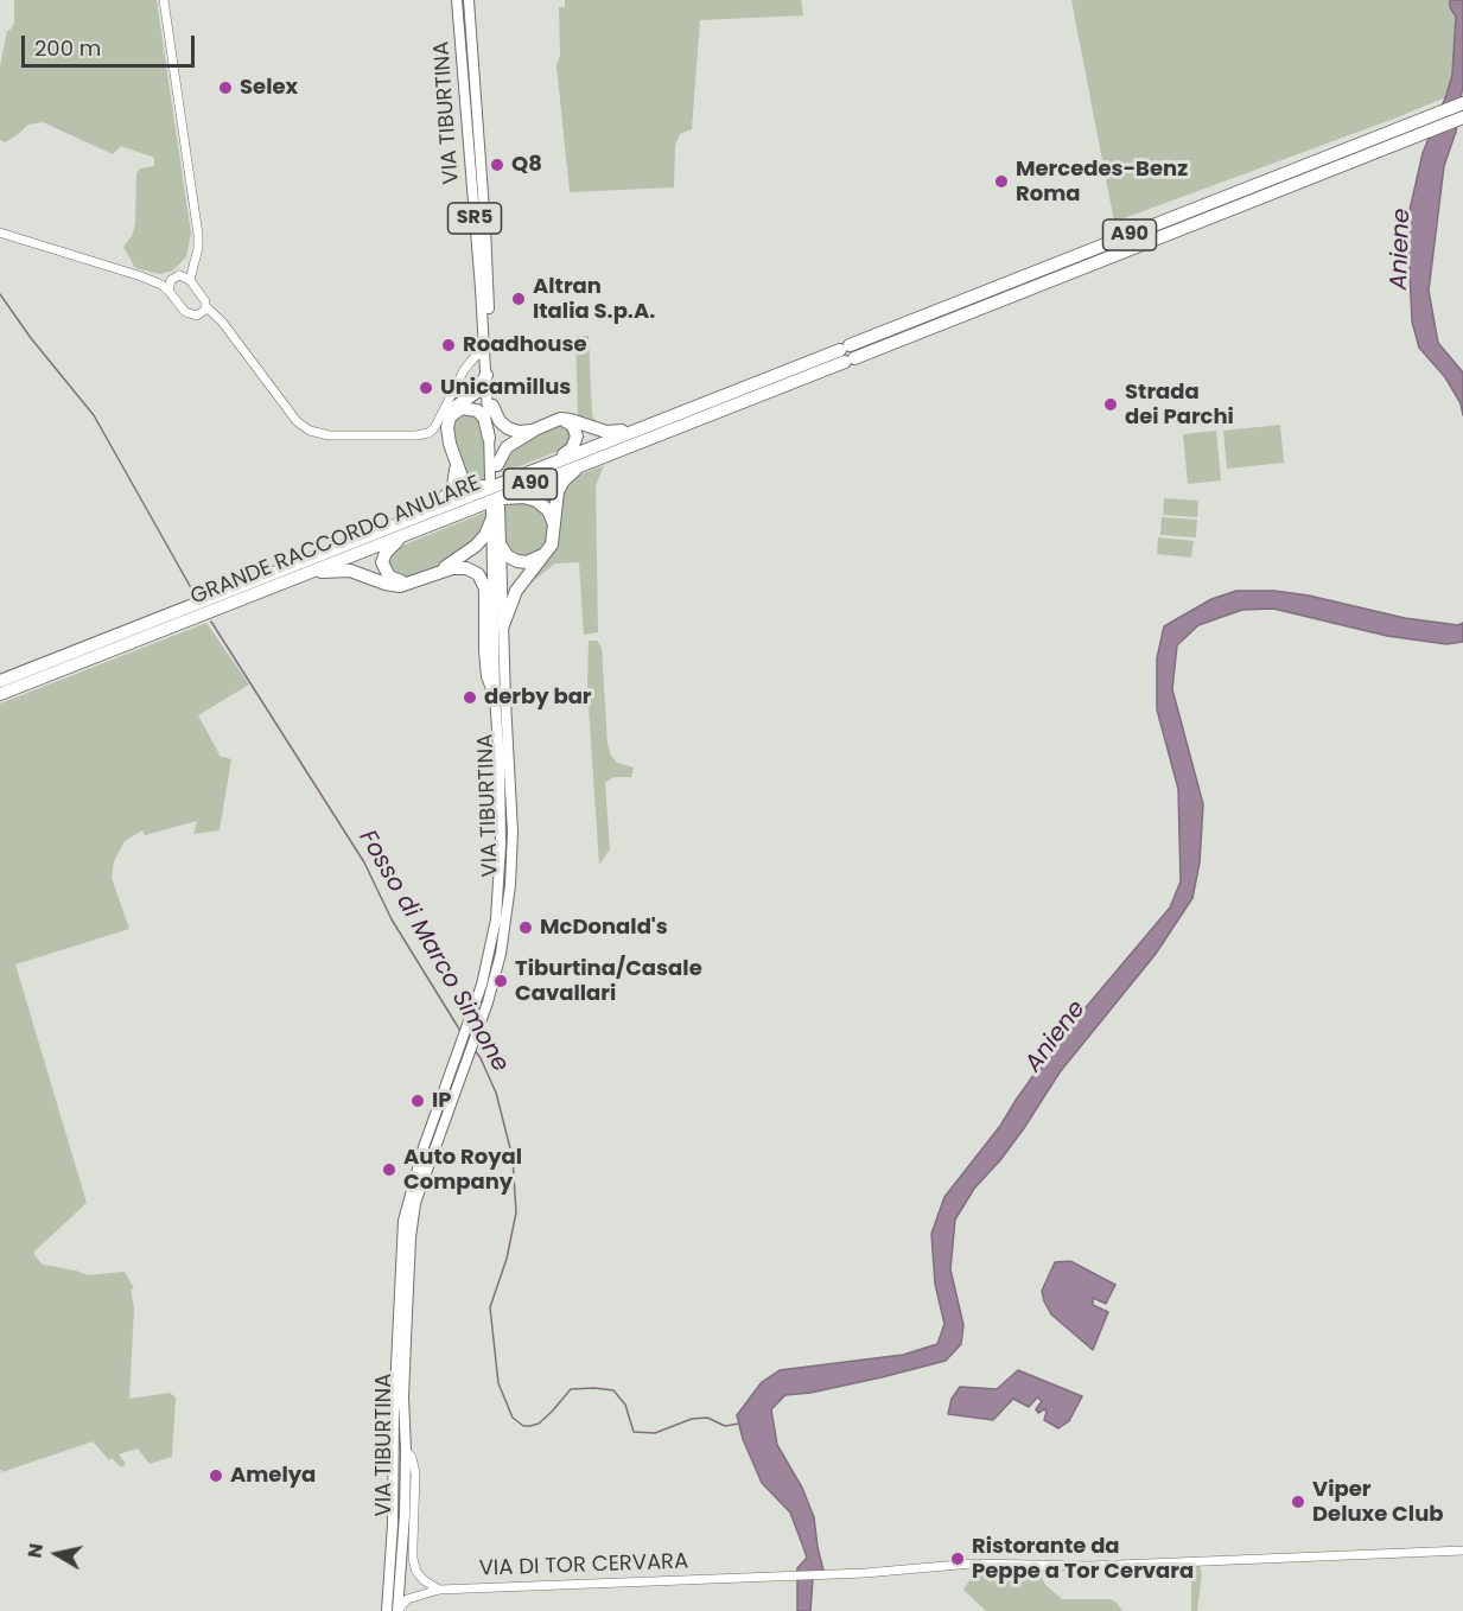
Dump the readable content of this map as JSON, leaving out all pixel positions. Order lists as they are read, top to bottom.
{
  "streets": {
    "highway": ["A90", "GRANDE RACCORDO ANULARE"],
    "main road": ["VIA TIBURTINA", "SR5"],
    "street": ["VIA DI TOR CERVARA"]
  },
  "crossings": [
    ["VIA TIBURTINA", "GRANDE RACCORDO ANULARE"],
    ["VIA TIBURTINA", "VIA DI TOR CERVARA"]
  ],
  "water": ["Aniene", "Fosso di Marco Simone"],
  "places": [
    "Selex",
    "Q8",
    "Mercedes-Benz Roma",
    "Altran Italia S.p.A.",
    "Roadhouse",
    "Unicamillus",
    "Strada dei Parchi",
    "derby bar",
    "McDonald's",
    "Tiburtina/Casale Cavallari",
    "IP",
    "Auto Royal Company",
    "Amelya",
    "Viper Deluxe Club",
    "Ristorante da Peppe a Tor Cervara"
  ],
  "scale_bar": "200 m",
  "north": "left"
}
